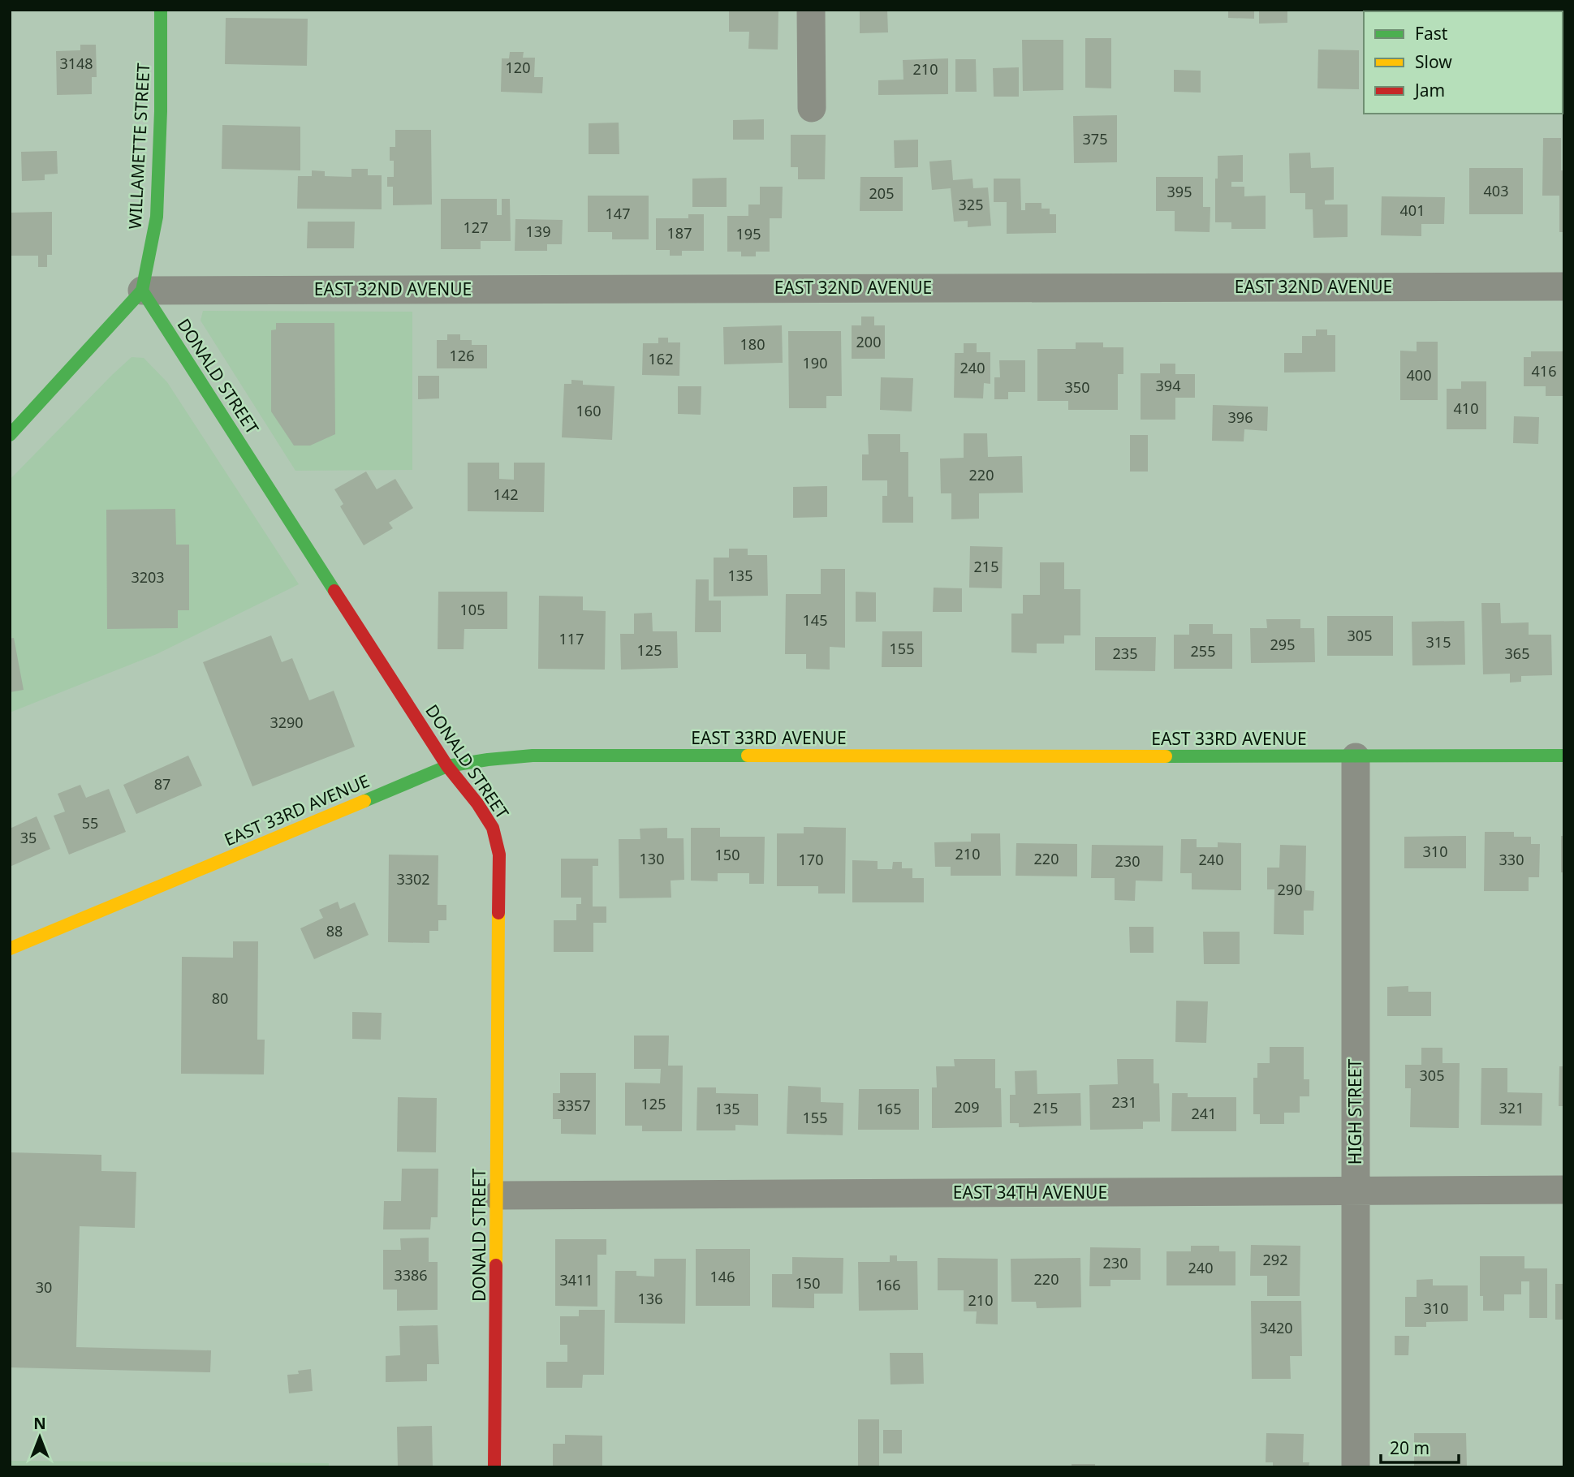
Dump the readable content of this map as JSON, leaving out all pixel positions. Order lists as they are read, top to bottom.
{
  "streets": {
    "street": [
      "WILLAMETTE STREET",
      "EAST 32ND AVENUE",
      "DONALD STREET",
      "EAST 33RD AVENUE",
      "HIGH STREET",
      "EAST 34TH AVENUE"
    ]
  },
  "crossings": [
    ["WILLAMETTE STREET", "EAST 32ND AVENUE"],
    ["WILLAMETTE STREET", "DONALD STREET"],
    ["EAST 32ND AVENUE", "DONALD STREET"],
    ["DONALD STREET", "EAST 33RD AVENUE"],
    ["DONALD STREET", "EAST 34TH AVENUE"],
    ["EAST 33RD AVENUE", "HIGH STREET"],
    ["HIGH STREET", "EAST 34TH AVENUE"]
  ],
  "house_numbers": [
    "3148",
    "120",
    "210",
    "375",
    "403",
    "395",
    "205",
    "325",
    "401",
    "147",
    "127",
    "139",
    "187",
    "195",
    "200",
    "180",
    "126",
    "162",
    "190",
    "240",
    "416",
    "400",
    "394",
    "350",
    "410",
    "160",
    "396",
    "220",
    "142",
    "215",
    "135",
    "3203",
    "105",
    "145",
    "305",
    "117",
    "315",
    "295",
    "155",
    "125",
    "255",
    "235",
    "365",
    "3290",
    "87",
    "55",
    "35",
    "310",
    "210",
    "150",
    "130",
    "220",
    "170",
    "240",
    "330",
    "230",
    "3302",
    "290",
    "88",
    "80",
    "305",
    "231",
    "125",
    "3357",
    "209",
    "215",
    "321",
    "135",
    "165",
    "241",
    "155",
    "292",
    "230",
    "240",
    "3386",
    "146",
    "220",
    "3411",
    "150",
    "166",
    "30",
    "136",
    "210",
    "310",
    "3420"
  ],
  "legend": ["Fast", "Slow", "Jam"],
  "scale_bar": "20 m",
  "north": "top"
}
